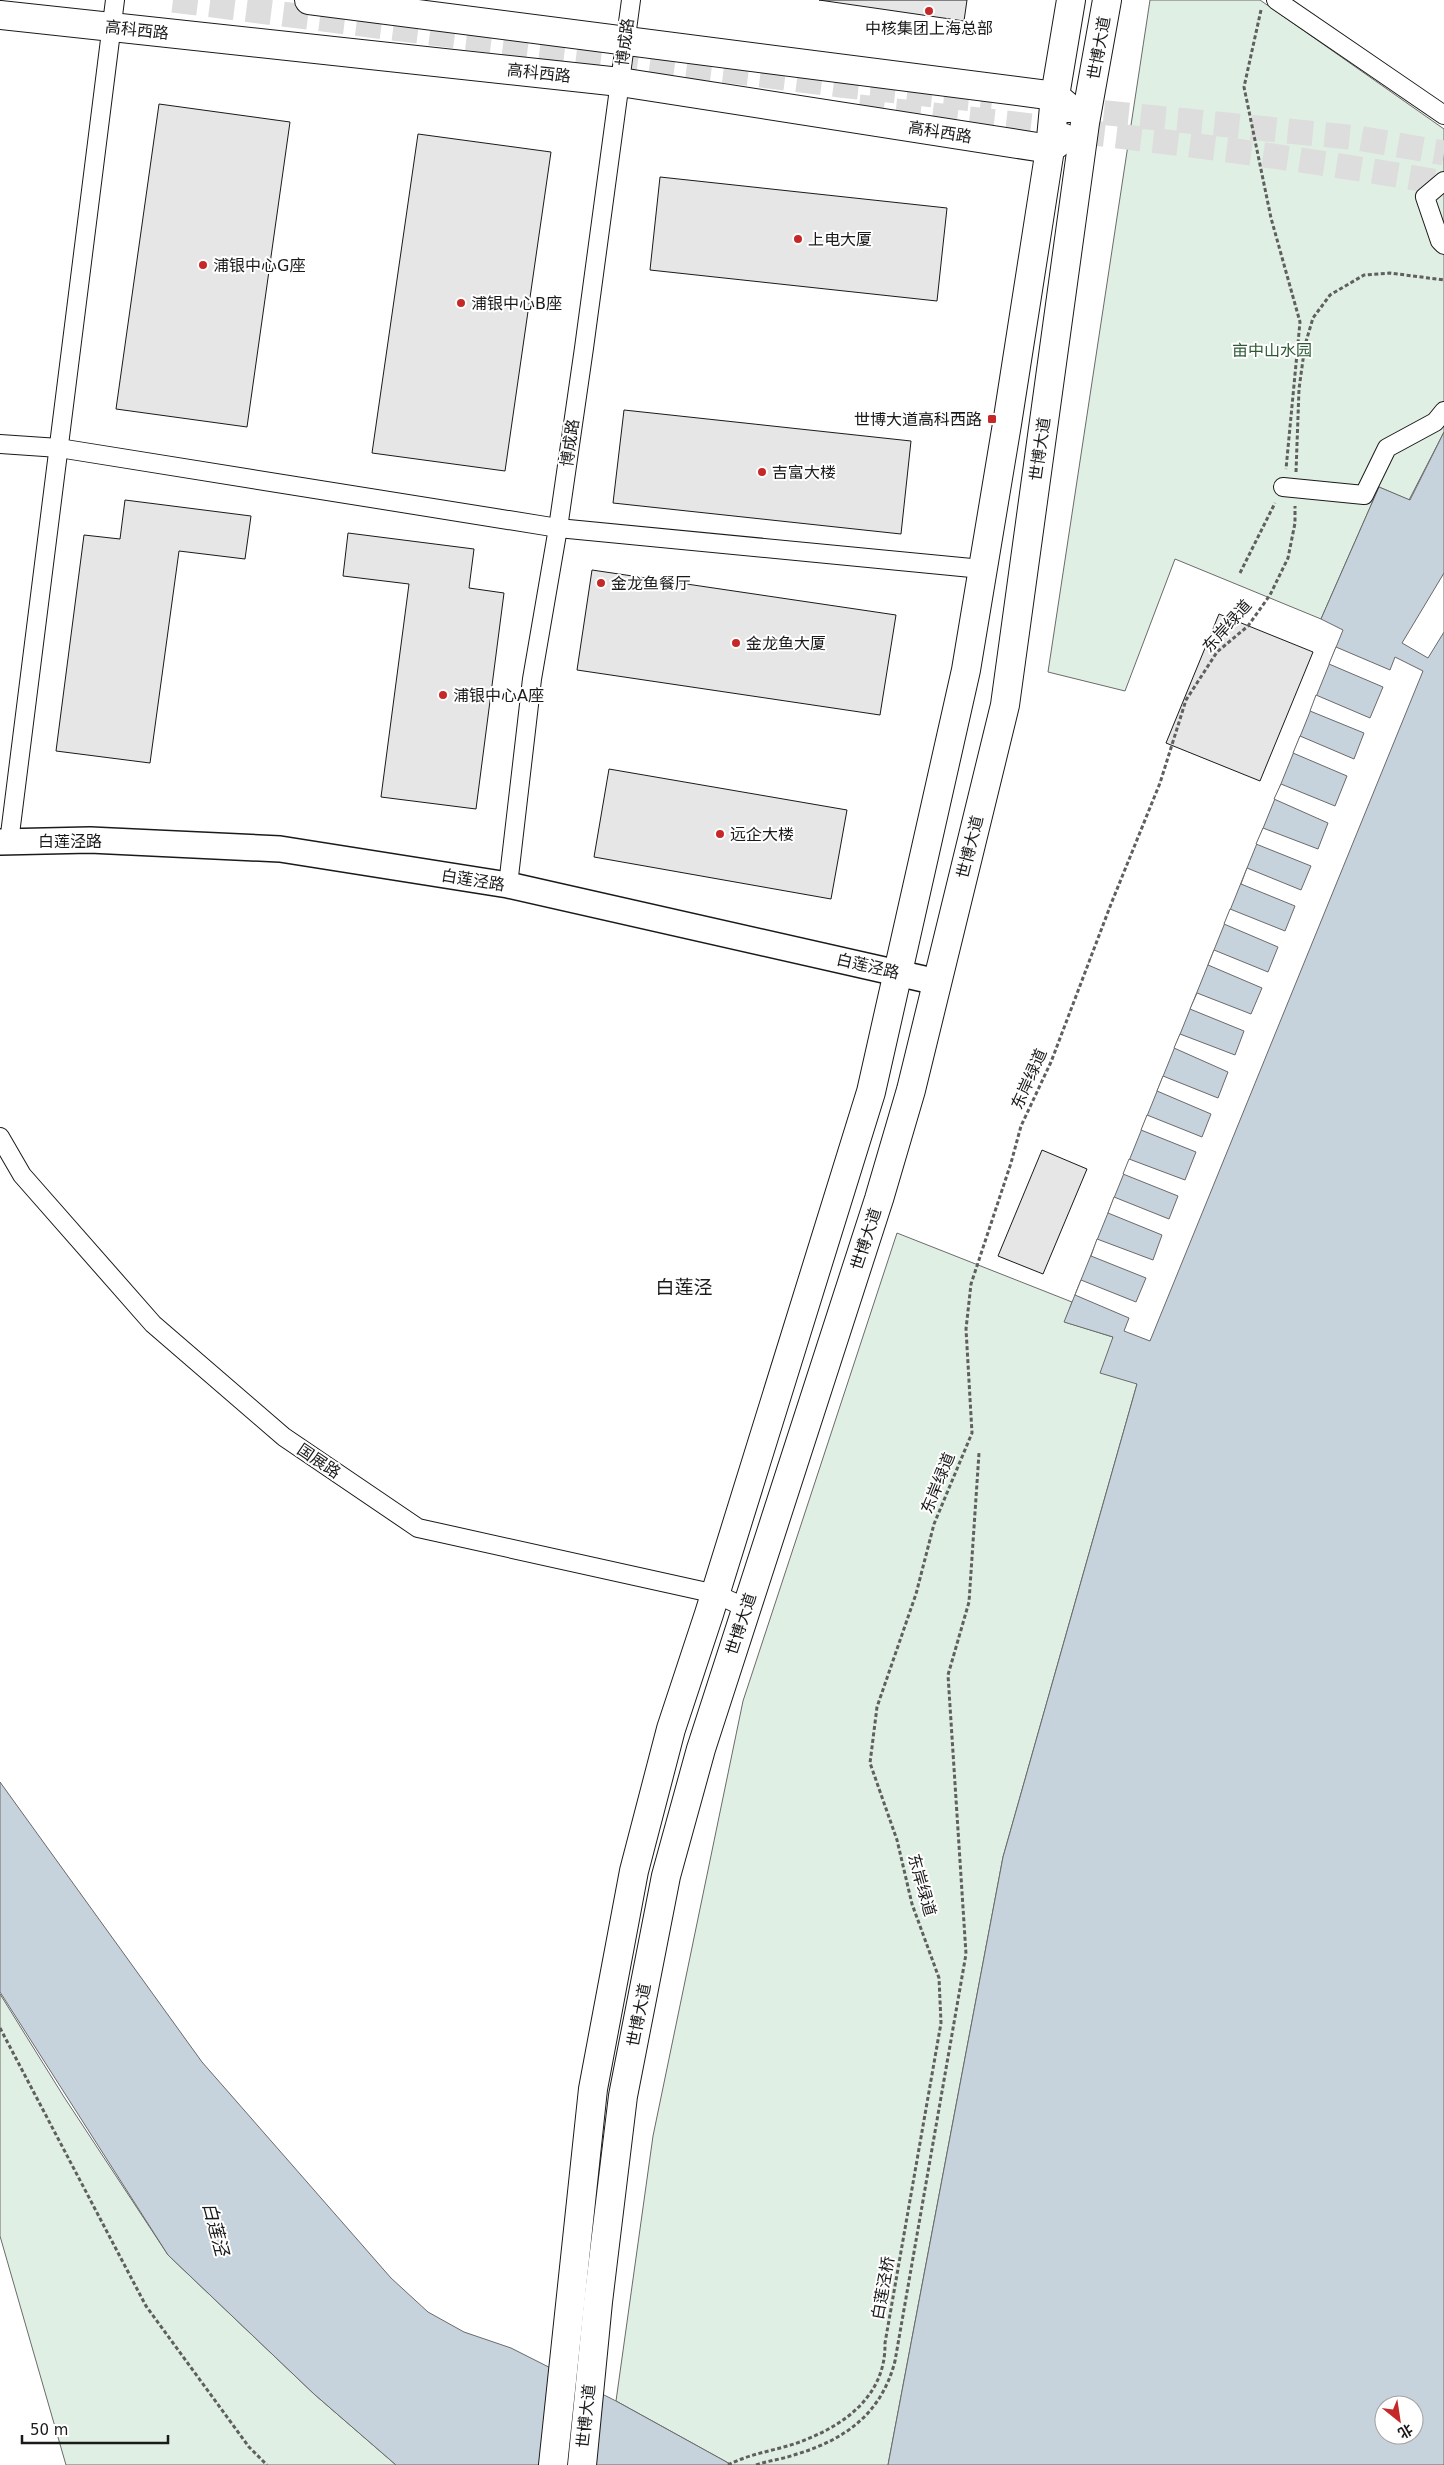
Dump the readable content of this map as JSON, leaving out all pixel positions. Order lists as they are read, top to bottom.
{
  "streets": {
    "main road": ["高科西路", "世博大道"],
    "street": ["博成路", "白莲泾路", "国展路"],
    "path": ["东岸绿道", "白莲泾桥"]
  },
  "crossings": [
    ["高科西路", "博成路"],
    ["高科西路", "世博大道"],
    ["博成路", "白莲泾路"],
    ["世博大道", "白莲泾路"],
    ["世博大道", "国展路"],
    ["东岸绿道", "白莲泾桥"]
  ],
  "districts": ["白莲泾"],
  "water": ["白莲泾"],
  "parks": ["亩中山水园"],
  "places": {
    "other": [
      "中核集团上海总部",
      "上电大厦",
      "浦银中心G座",
      "浦银中心B座",
      "吉富大楼",
      "金龙鱼餐厅",
      "金龙鱼大厦",
      "浦银中心A座",
      "远企大楼"
    ],
    "transit": ["世博大道高科西路"]
  },
  "scale_bar": "50 m",
  "north": "bottom right"
}
